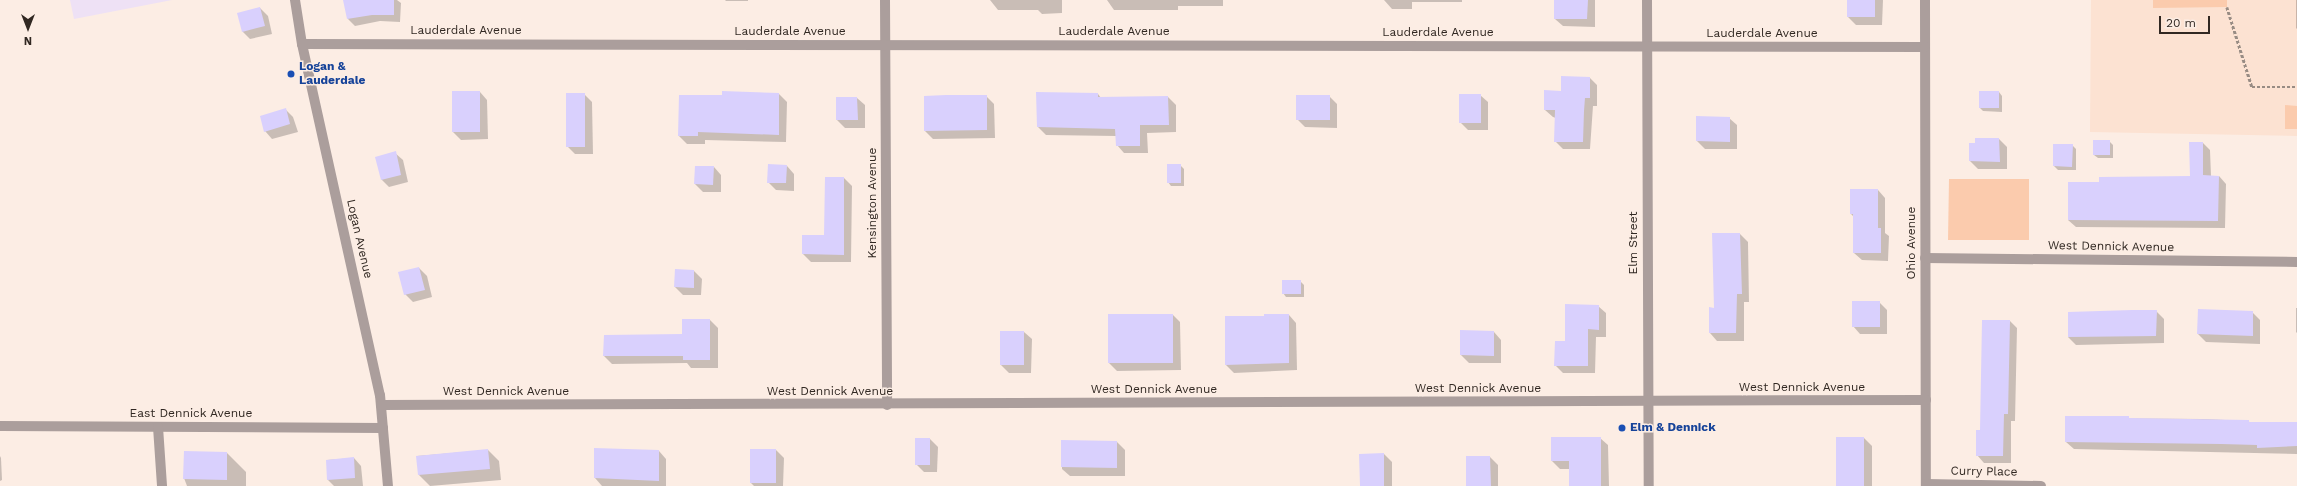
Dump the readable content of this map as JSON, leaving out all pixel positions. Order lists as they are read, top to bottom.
{
  "streets": {
    "street": [
      "Lauderdale Avenue",
      "Kensington Avenue",
      "Logan Avenue",
      "Elm Street",
      "Ohio Avenue",
      "West Dennick Avenue",
      "East Dennick Avenue",
      "Curry Place"
    ]
  },
  "crossings": [
    ["Lauderdale Avenue", "Kensington Avenue"],
    ["Lauderdale Avenue", "Logan Avenue"],
    ["Lauderdale Avenue", "Elm Street"],
    ["Lauderdale Avenue", "Ohio Avenue"],
    ["Kensington Avenue", "West Dennick Avenue"],
    ["Logan Avenue", "West Dennick Avenue"],
    ["Logan Avenue", "East Dennick Avenue"],
    ["Elm Street", "West Dennick Avenue"],
    ["Ohio Avenue", "West Dennick Avenue"],
    ["Ohio Avenue", "Curry Place"]
  ],
  "places": ["Logan & Lauderdale", "Elm & Dennick"],
  "scale_bar": "20 m",
  "north": "bottom"
}
